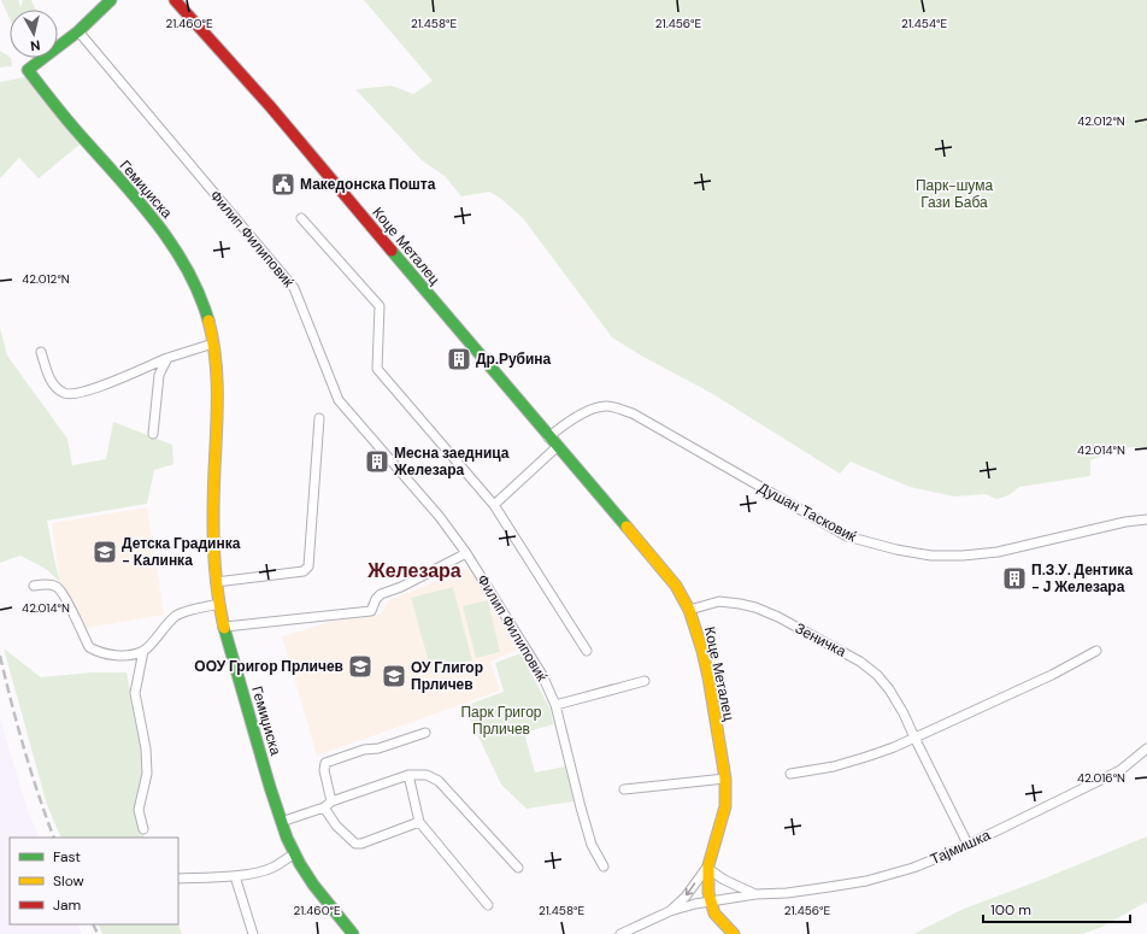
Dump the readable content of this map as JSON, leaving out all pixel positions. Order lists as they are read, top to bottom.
{
  "streets": {
    "street": [
      "Гемиџиска",
      "Филип Филиповиќ",
      "Коце Металец",
      "Душан Тасковиќ",
      "Зеничка",
      "Тајмишка"
    ]
  },
  "crossings": [
    ["Гемиџиска", "Филип Филиповиќ"],
    ["Коце Металец", "Душан Тасковиќ"],
    ["Коце Металец", "Зеничка"],
    ["Коце Металец", "Тајмишка"],
    ["Зеничка", "Тајмишка"]
  ],
  "districts": ["Железара"],
  "parks": ["Парк-шума Гази Баба", "Парк Григор Прличев"],
  "places": {
    "public building": ["Македонска Пошта"],
    "building": ["Др.Рубина", "Месна заедница Железара", "П.З.У. Дентика - Ј Железара"],
    "school or university": ["Детска Градинка - Калинка", "ООУ Григор Прличев", "ОУ Глигор Прличев"]
  },
  "legend": ["Fast", "Slow", "Jam"],
  "scale_bar": "100 m",
  "north": "bottom",
  "coordinates": [
    "21.460°E",
    "21.458°E",
    "21.456°E",
    "21.454°E",
    "42.012°N",
    "42.014°N",
    "42.016°N"
  ]
}
